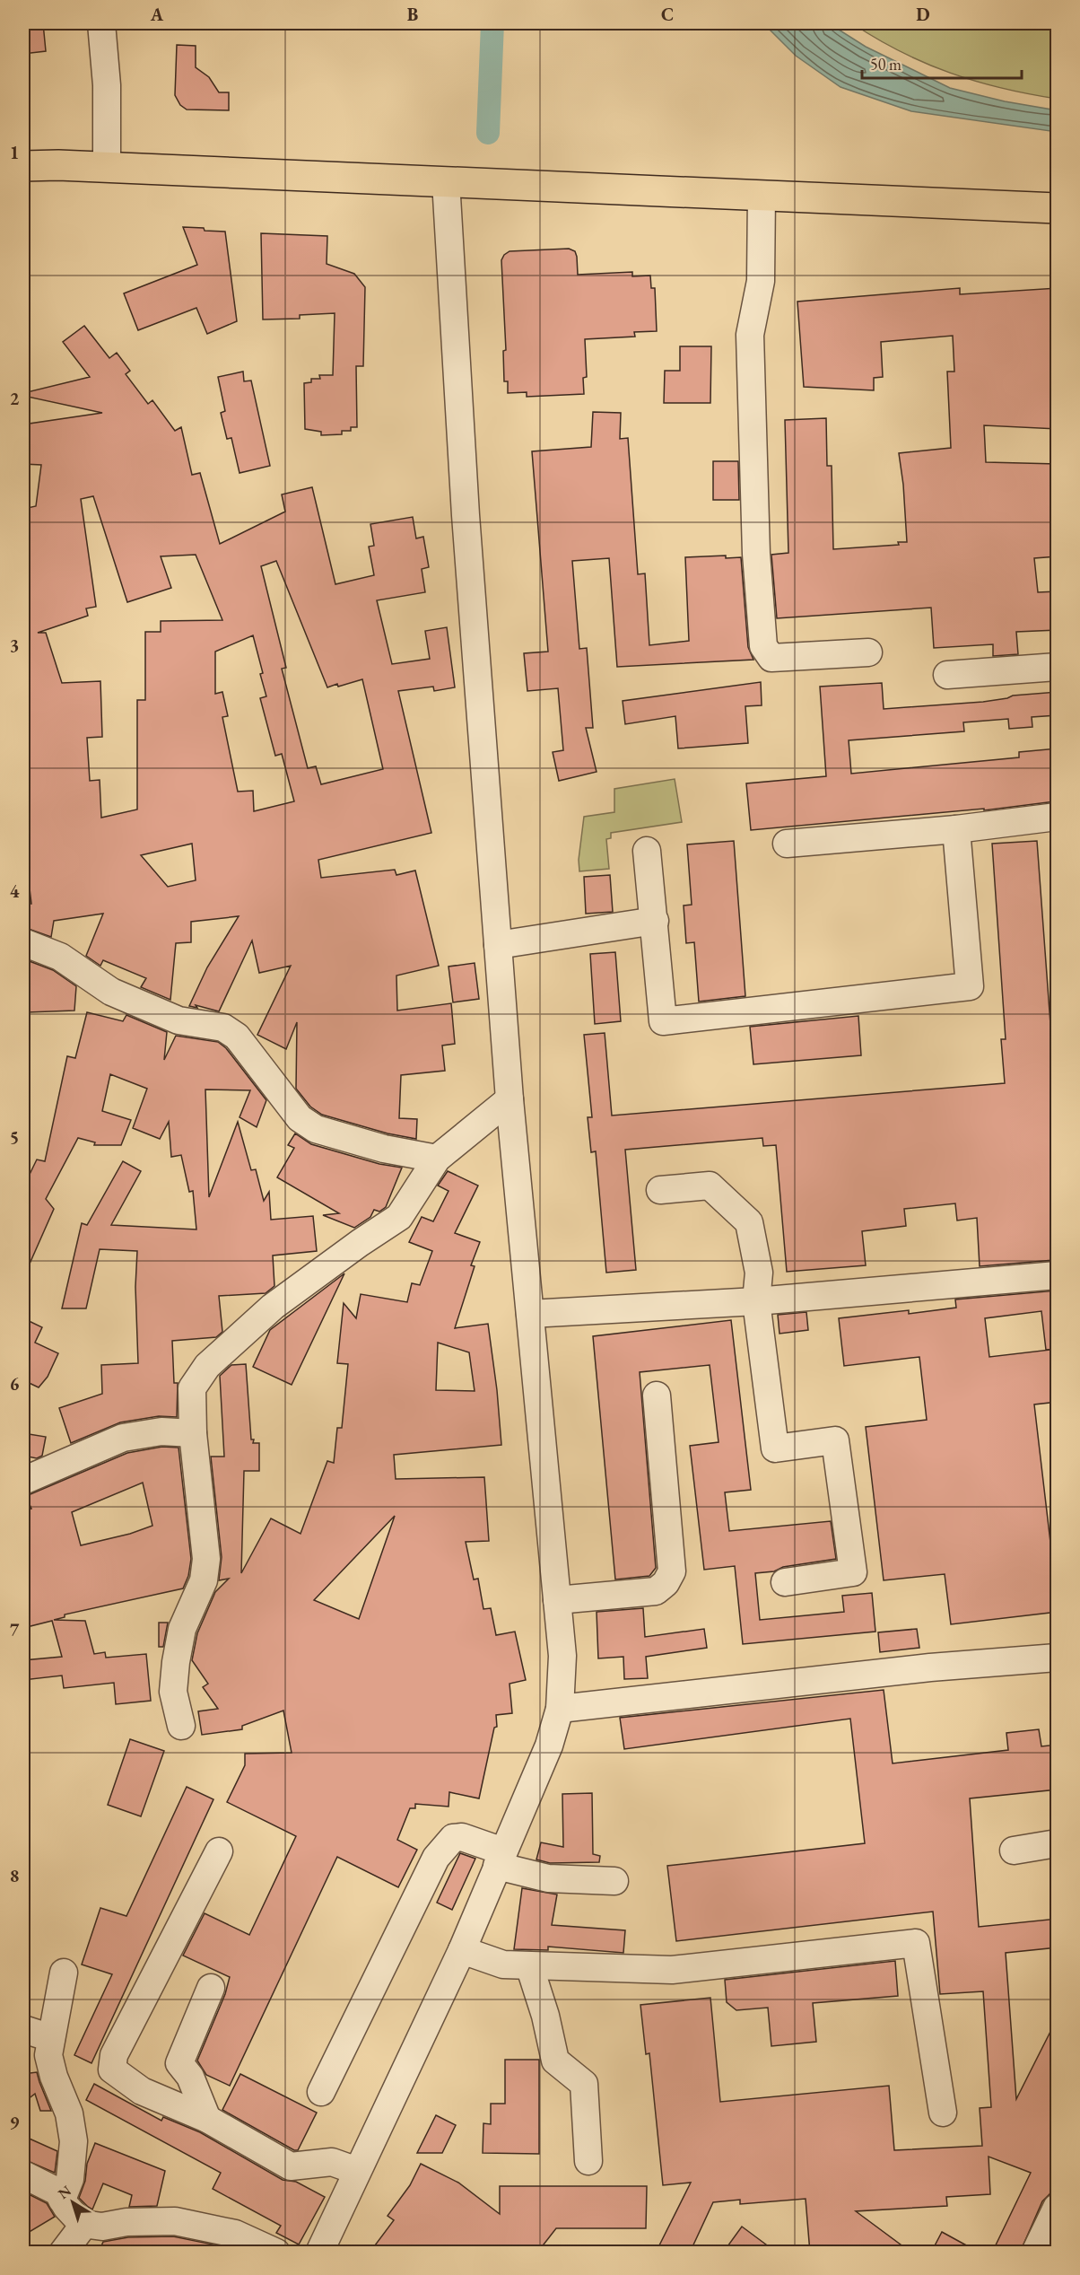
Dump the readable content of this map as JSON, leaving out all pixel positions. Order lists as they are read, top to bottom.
{
  "scale_bar": "50 m",
  "north": "top left",
  "grid": {
    "columns": [
      "A",
      "B",
      "C",
      "D"
    ],
    "rows": [
      "1",
      "2",
      "3",
      "4",
      "5",
      "6",
      "7",
      "8",
      "9"
    ]
  }
}
